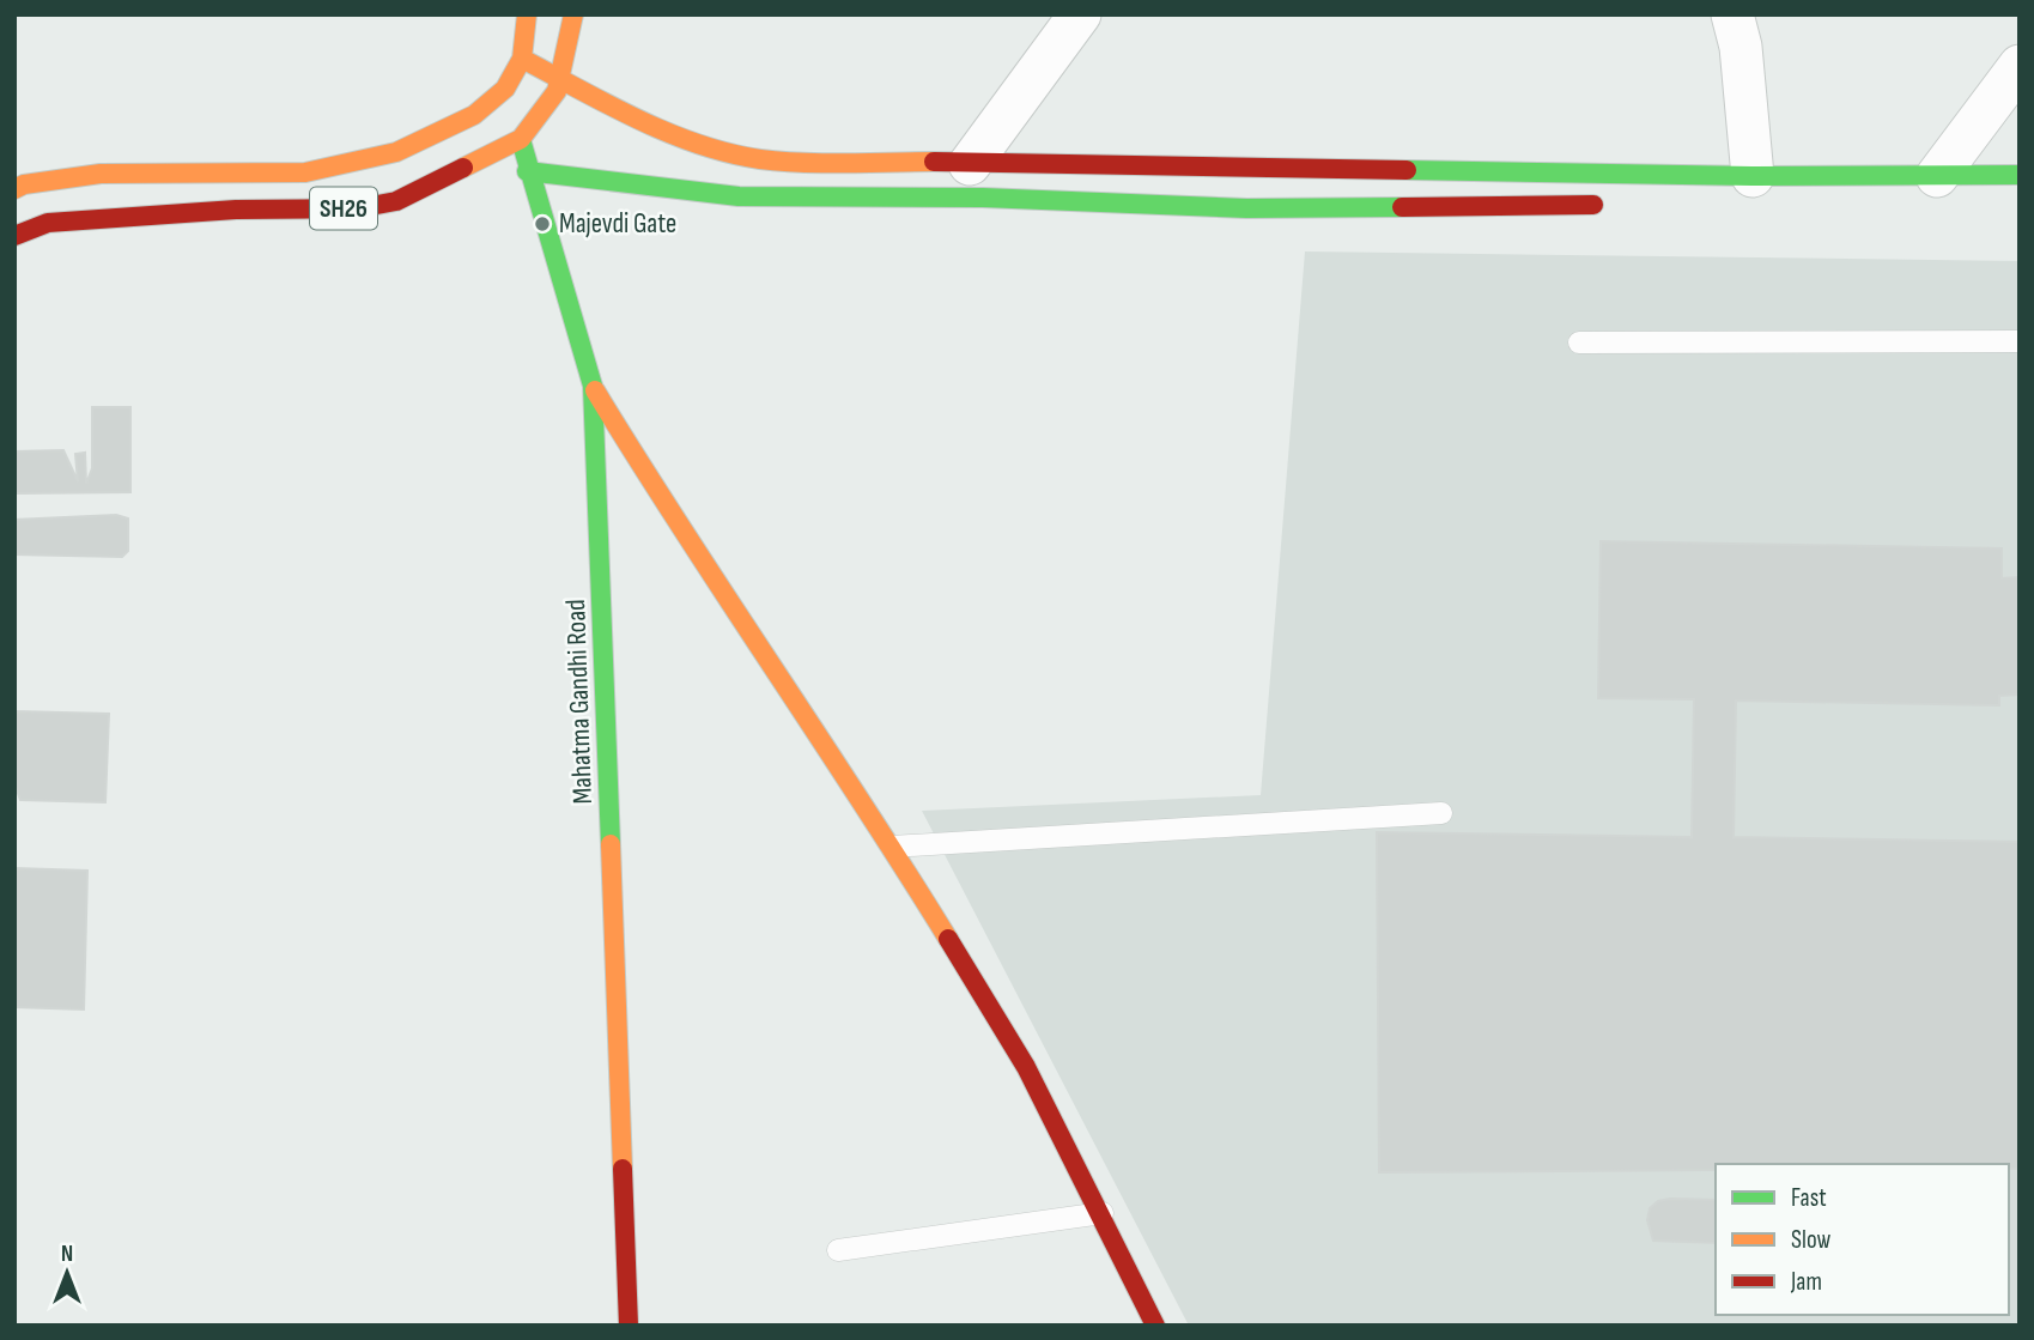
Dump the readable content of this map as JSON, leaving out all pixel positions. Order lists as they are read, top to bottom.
{
  "streets": {
    "main road": ["SH26", "Mahatma Gandhi Road"]
  },
  "crossings": [
    ["SH26", "Mahatma Gandhi Road"]
  ],
  "places": ["Majevdi Gate"],
  "legend": ["Fast", "Slow", "Jam"],
  "north": "top"
}
